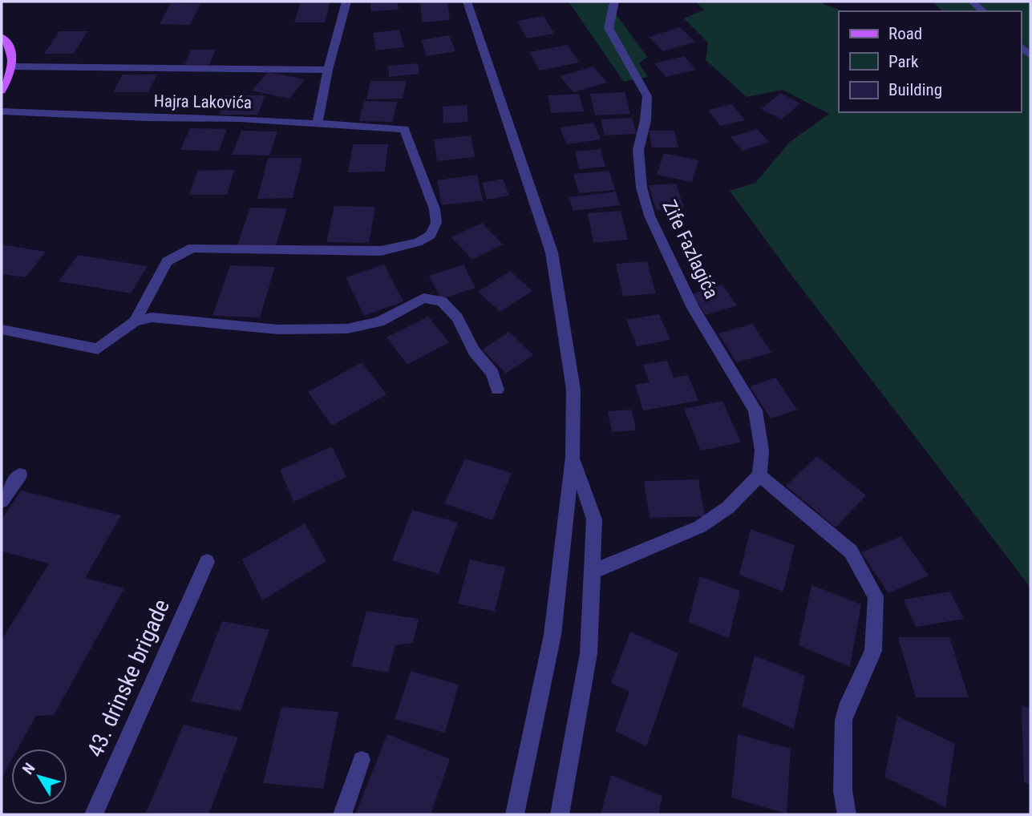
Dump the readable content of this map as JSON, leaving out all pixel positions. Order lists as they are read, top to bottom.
{
  "streets": {
    "street": ["Hajra Lakovića", "Zife Fazlagića", "43. drinske brigade"]
  },
  "legend": ["Road", "Park", "Building"],
  "north": "top left"
}
